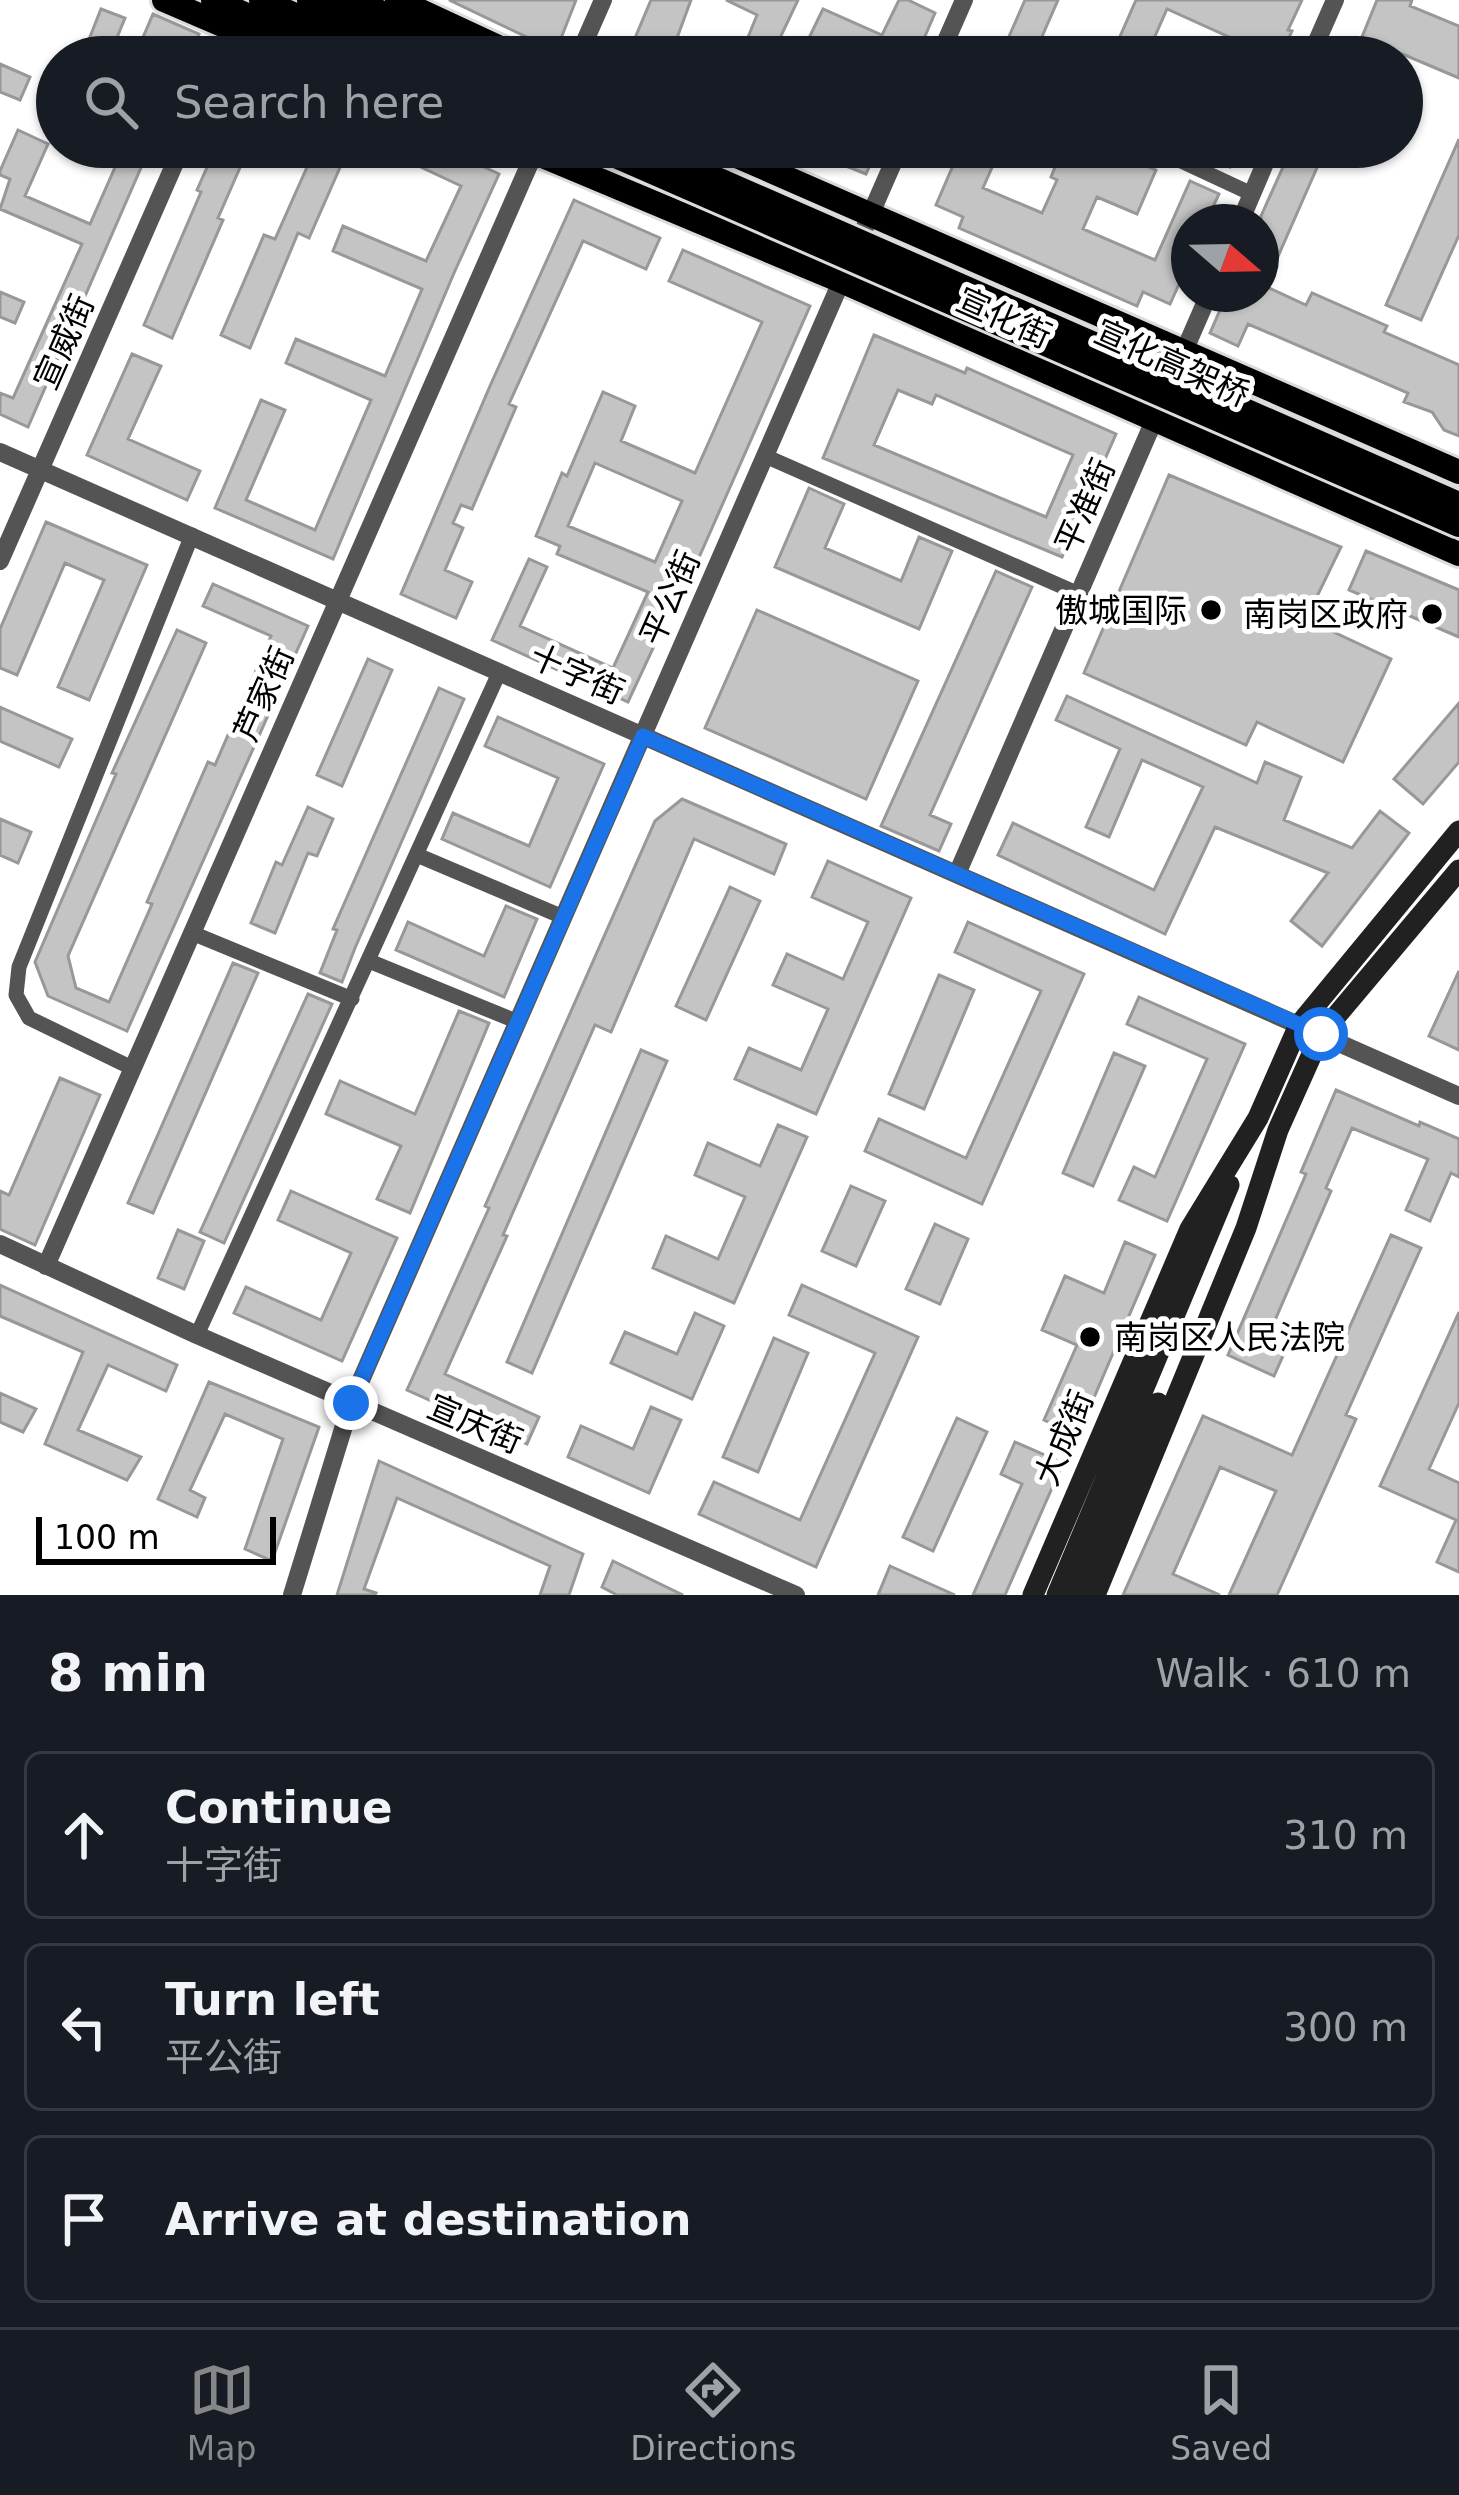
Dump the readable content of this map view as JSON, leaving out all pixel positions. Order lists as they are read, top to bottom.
{
  "streets": {
    "highway": ["宣化街", "宣化高架桥"],
    "main road": ["大成街"],
    "street": [
      "宣威街",
      "平准街",
      "平公街",
      "十字街",
      "芦家街",
      "宣庆街"
    ]
  },
  "crossings": [
    ["宣化街", "平准街"],
    ["宣化街", "平公街"],
    ["宣威街", "十字街"],
    ["平准街", "十字街"],
    ["平公街", "十字街"],
    ["平公街", "宣庆街"],
    ["十字街", "芦家街"],
    ["十字街", "大成街"],
    ["芦家街", "宣庆街"]
  ],
  "places": ["傲城国际", "南岗区政府", "南岗区人民法院"],
  "scale_bar": "100 m",
  "north": "right",
  "page": {
    "search": "Search here",
    "scale": "100 m",
    "heading": ["8 min", "Walk · 610 m"],
    "list": [
      ["Continue", "十字街", "310 m"],
      ["Turn left", "平公街", "300 m"],
      "Arrive at destination"
    ],
    "nav": ["Map", "Directions", "Saved"]
  }
}
